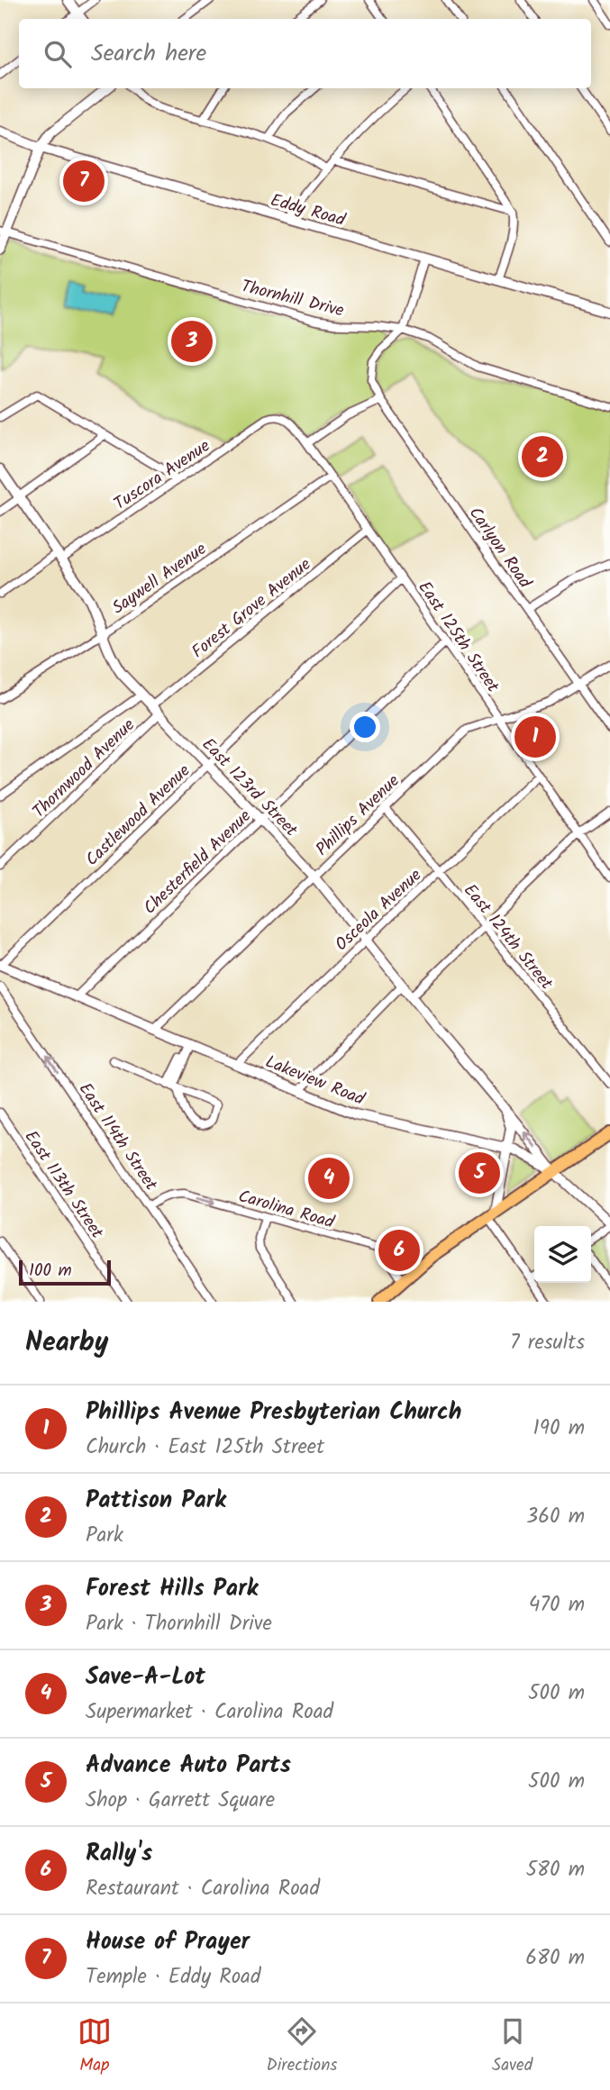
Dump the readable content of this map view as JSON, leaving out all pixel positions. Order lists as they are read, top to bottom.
{
  "streets": {
    "street": [
      "Eddy Road",
      "Thornhill Drive",
      "Tuscora Avenue",
      "Carlyon Road",
      "Saywell Avenue",
      "Forest Grove Avenue",
      "East 125th Street",
      "Thornwood Avenue",
      "East 123rd Street",
      "Castlewood Avenue",
      "Phillips Avenue",
      "Chesterfield Avenue",
      "Osceola Avenue",
      "East 124th Street",
      "Lakeview Road",
      "East 114th Street",
      "East 113th Street",
      "Carolina Road"
    ]
  },
  "crossings": [
    ["Thornhill Drive", "Carlyon Road"],
    ["Tuscora Avenue", "East 125th Street"],
    ["Tuscora Avenue", "East 123rd Street"],
    ["Carlyon Road", "Phillips Avenue"],
    ["Saywell Avenue", "East 125th Street"],
    ["Saywell Avenue", "East 123rd Street"],
    ["Forest Grove Avenue", "East 125th Street"],
    ["Forest Grove Avenue", "East 123rd Street"],
    ["East 125th Street", "Castlewood Avenue"],
    ["East 125th Street", "Phillips Avenue"],
    ["East 125th Street", "Chesterfield Avenue"],
    ["East 125th Street", "Osceola Avenue"],
    ["Thornwood Avenue", "East 123rd Street"],
    ["East 123rd Street", "Castlewood Avenue"],
    ["East 123rd Street", "Phillips Avenue"],
    ["East 123rd Street", "Chesterfield Avenue"],
    ["East 123rd Street", "Osceola Avenue"],
    ["East 123rd Street", "Lakeview Road"],
    ["Castlewood Avenue", "Lakeview Road"],
    ["Phillips Avenue", "East 124th Street"],
    ["Phillips Avenue", "Lakeview Road"],
    ["Chesterfield Avenue", "Lakeview Road"],
    ["Osceola Avenue", "East 124th Street"],
    ["Osceola Avenue", "Lakeview Road"],
    ["East 114th Street", "Carolina Road"]
  ],
  "one_way": ["East 114th Street", "Carolina Road"],
  "scale_bar": "100 m",
  "page": {
    "search": "Search here",
    "pins": [
      "7",
      "3",
      "2",
      "1",
      "5",
      "4",
      "6"
    ],
    "scale": "100 m",
    "heading": ["Nearby", "7 results"],
    "list": [
      {
        "mark": "1",
        "name": "Phillips Avenue Presbyterian Church",
        "note": "Church · East 125th Street",
        "value": "190 m"
      },
      {
        "mark": "2",
        "name": "Pattison Park",
        "note": "Park",
        "value": "360 m"
      },
      {
        "mark": "3",
        "name": "Forest Hills Park",
        "note": "Park · Thornhill Drive",
        "value": "470 m"
      },
      {
        "mark": "4",
        "name": "Save-A-Lot",
        "note": "Supermarket · Carolina Road",
        "value": "500 m"
      },
      {
        "mark": "5",
        "name": "Advance Auto Parts",
        "note": "Shop · Garrett Square",
        "value": "500 m"
      },
      {
        "mark": "6",
        "name": "Rally's",
        "note": "Restaurant · Carolina Road",
        "value": "580 m"
      },
      {
        "mark": "7",
        "name": "House of Prayer",
        "note": "Temple · Eddy Road",
        "value": "680 m"
      }
    ],
    "nav": ["Map", "Directions", "Saved"]
  }
}
